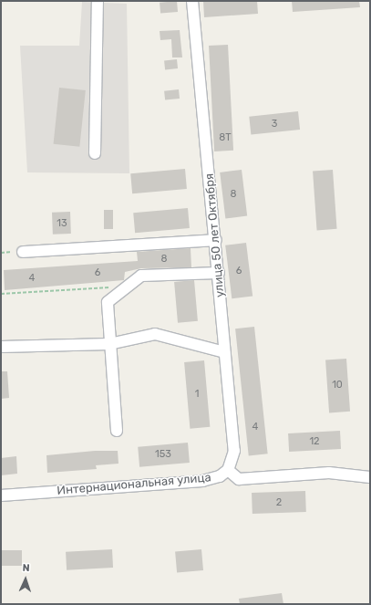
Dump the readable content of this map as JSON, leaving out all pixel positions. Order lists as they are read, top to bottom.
{
  "streets": {
    "street": ["улица 50 лет Октября", "Интернациональная улица"]
  },
  "crossings": [
    ["улица 50 лет Октября", "Интернациональная улица"]
  ],
  "house_numbers": [
    "3",
    "8Т",
    "8",
    "13",
    "8",
    "6",
    "6",
    "4",
    "10",
    "1",
    "4",
    "12",
    "153",
    "2"
  ],
  "north": "top"
}
